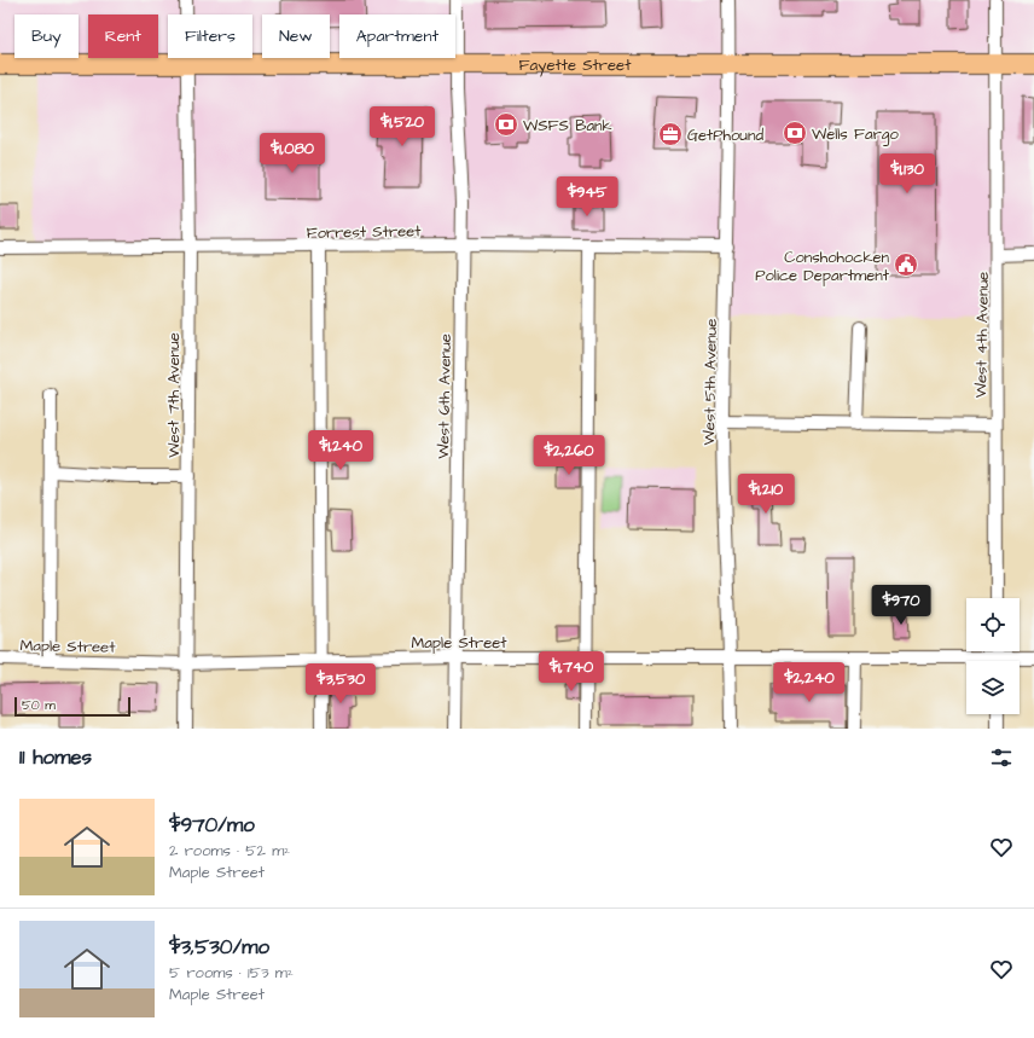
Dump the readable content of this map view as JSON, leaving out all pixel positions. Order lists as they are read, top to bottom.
{
  "streets": {
    "main road": ["Fayette Street"],
    "street": [
      "Forrest Street",
      "West 4th Avenue",
      "West 5th Avenue",
      "West 7th Avenue",
      "West 6th Avenue",
      "Maple Street"
    ]
  },
  "crossings": [
    ["Fayette Street", "West 4th Avenue"],
    ["Fayette Street", "West 5th Avenue"],
    ["Fayette Street", "West 7th Avenue"],
    ["Fayette Street", "West 6th Avenue"],
    ["Forrest Street", "West 5th Avenue"],
    ["Forrest Street", "West 7th Avenue"],
    ["Forrest Street", "West 6th Avenue"],
    ["West 5th Avenue", "Maple Street"],
    ["West 7th Avenue", "Maple Street"],
    ["West 6th Avenue", "Maple Street"]
  ],
  "places": {
    "bank": ["WSFS Bank", "Wells Fargo"],
    "office": ["GetPhound"],
    "public building": ["Conshohocken Police Department"]
  },
  "scale_bar": "50 m",
  "page": {
    "chip": [
      "Buy",
      "Rent",
      "Filters",
      "New",
      "Apartment"
    ],
    "price": [
      "$1,520",
      "$1,080",
      "$1,130",
      "$945",
      "$1,240",
      "$2,260",
      "$1,210",
      "$970",
      "$1,740",
      "$2,240",
      "$3,530"
    ],
    "scale": "50 m",
    "heading": "11 homes",
    "list": [
      {
        "name": "$970/mo",
        "note": "2 rooms · 52 m² · Maple Street"
      },
      {
        "name": "$3,530/mo",
        "note": "5 rooms · 153 m² · Maple Street"
      }
    ]
  }
}
